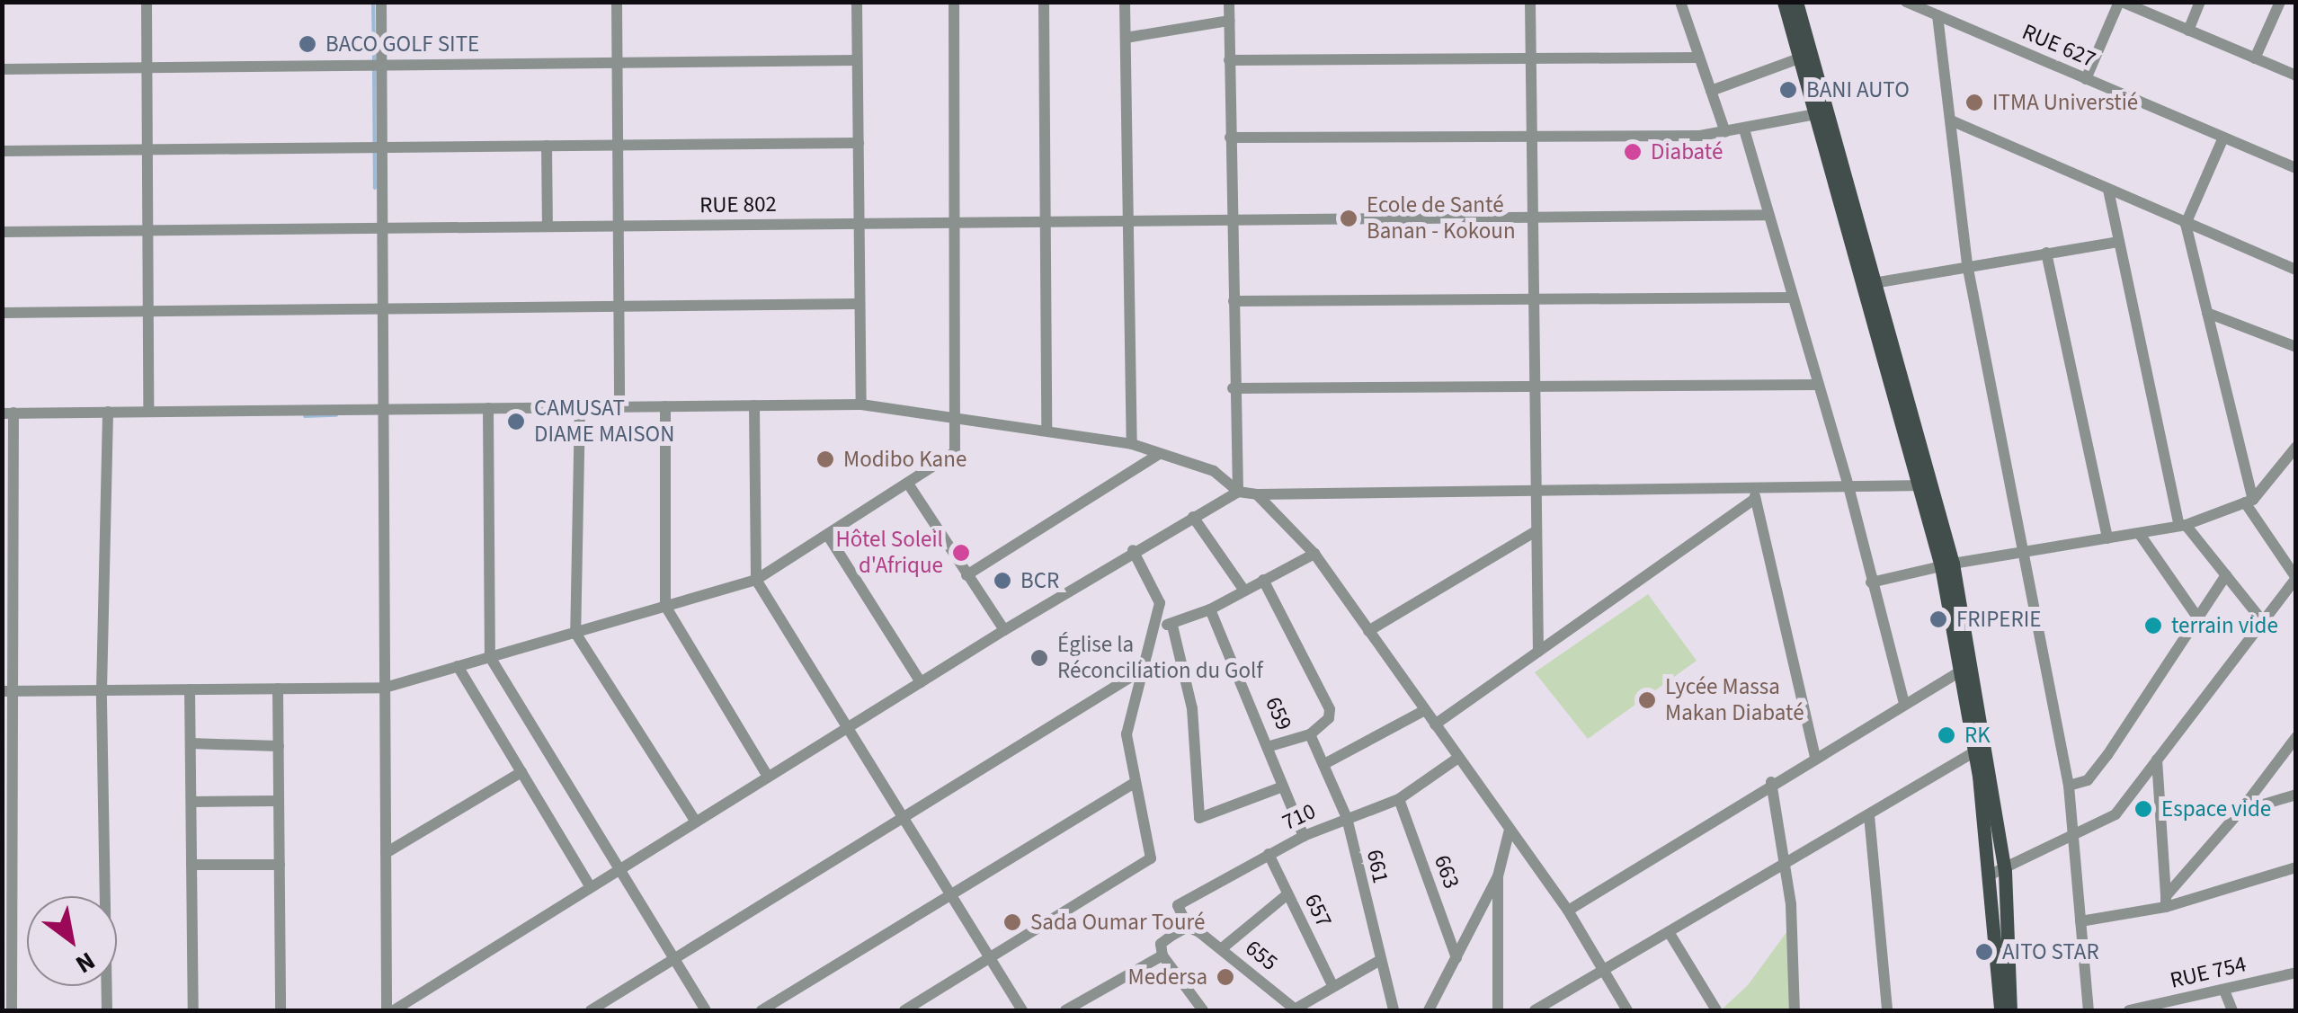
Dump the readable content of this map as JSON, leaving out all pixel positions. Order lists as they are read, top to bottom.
{
  "streets": {
    "street": [
      "RUE 627",
      "RUE 802",
      "659",
      "710",
      "661",
      "663",
      "657",
      "655",
      "RUE 754"
    ]
  },
  "crossings": [
    ["659", "710"],
    ["710", "661"],
    ["710", "663"],
    ["710", "657"],
    ["710", "655"]
  ],
  "places": [
    "BACO GOLF SITE",
    "BANI AUTO",
    "ITMA Universtié",
    "Diabaté",
    "Ecole de Santé Banan - Kokoun",
    "CAMUSAT DIAME MAISON",
    "Modibo Kane",
    "Hôtel Soleil d'Afrique",
    "BCR",
    "FRIPERIE",
    "terrain vide",
    "Église la Réconciliation du Golf",
    "Lycée Massa Makan Diabaté",
    "RK",
    "Espace vide",
    "Sada Oumar Touré",
    "AITO STAR",
    "Medersa"
  ],
  "north": "bottom right"
}
